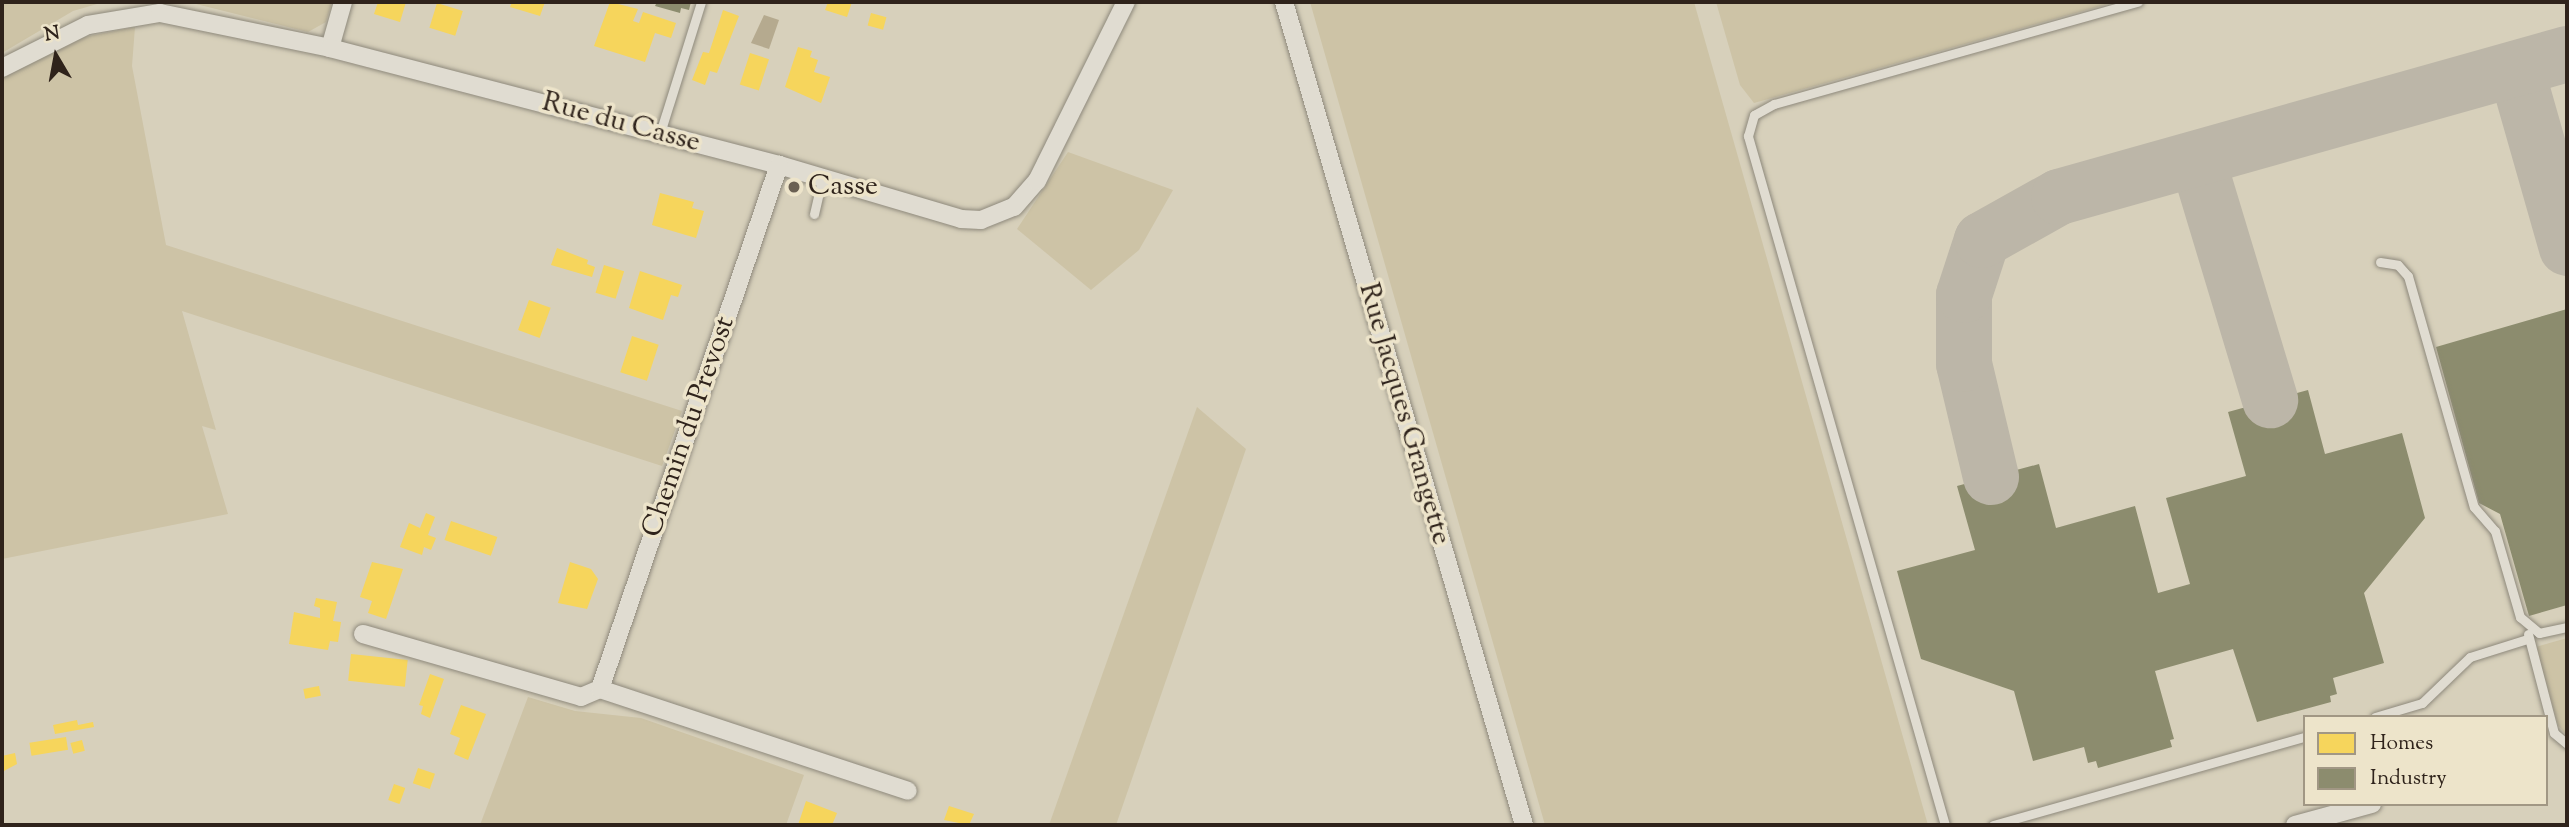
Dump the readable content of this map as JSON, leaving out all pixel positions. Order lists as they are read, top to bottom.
{
  "streets": {
    "street": ["Rue du Casse", "Rue Jacques Grangette", "Chemin du Prevost"]
  },
  "crossings": [
    ["Rue du Casse", "Chemin du Prevost"]
  ],
  "places": ["Casse"],
  "legend": ["Homes", "Industry"],
  "north": "top"
}
